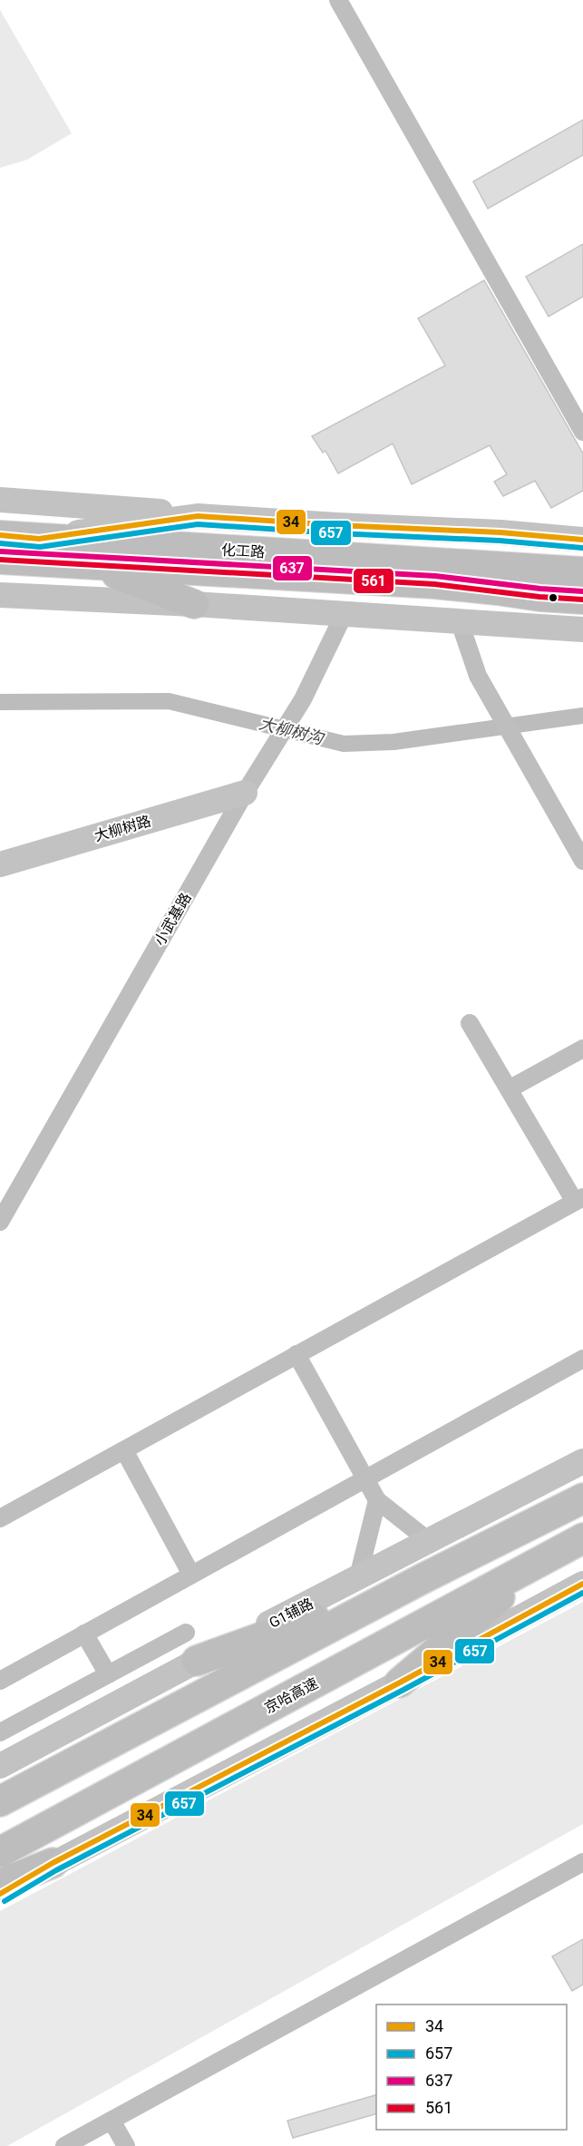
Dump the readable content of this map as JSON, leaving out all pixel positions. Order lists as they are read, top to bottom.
{
  "streets": {
    "highway": ["京哈高速"],
    "main road": ["化工路"],
    "street": ["大柳树路", "小武基路", "G1辅路"]
  },
  "crossings": [
    ["大柳树路", "小武基路"]
  ],
  "water": ["大柳树沟"],
  "lines": [
    "transit line 34",
    "transit line 657",
    "transit line 637",
    "transit line 561"
  ],
  "legend": [
    "34",
    "657",
    "637",
    "561"
  ]
}
